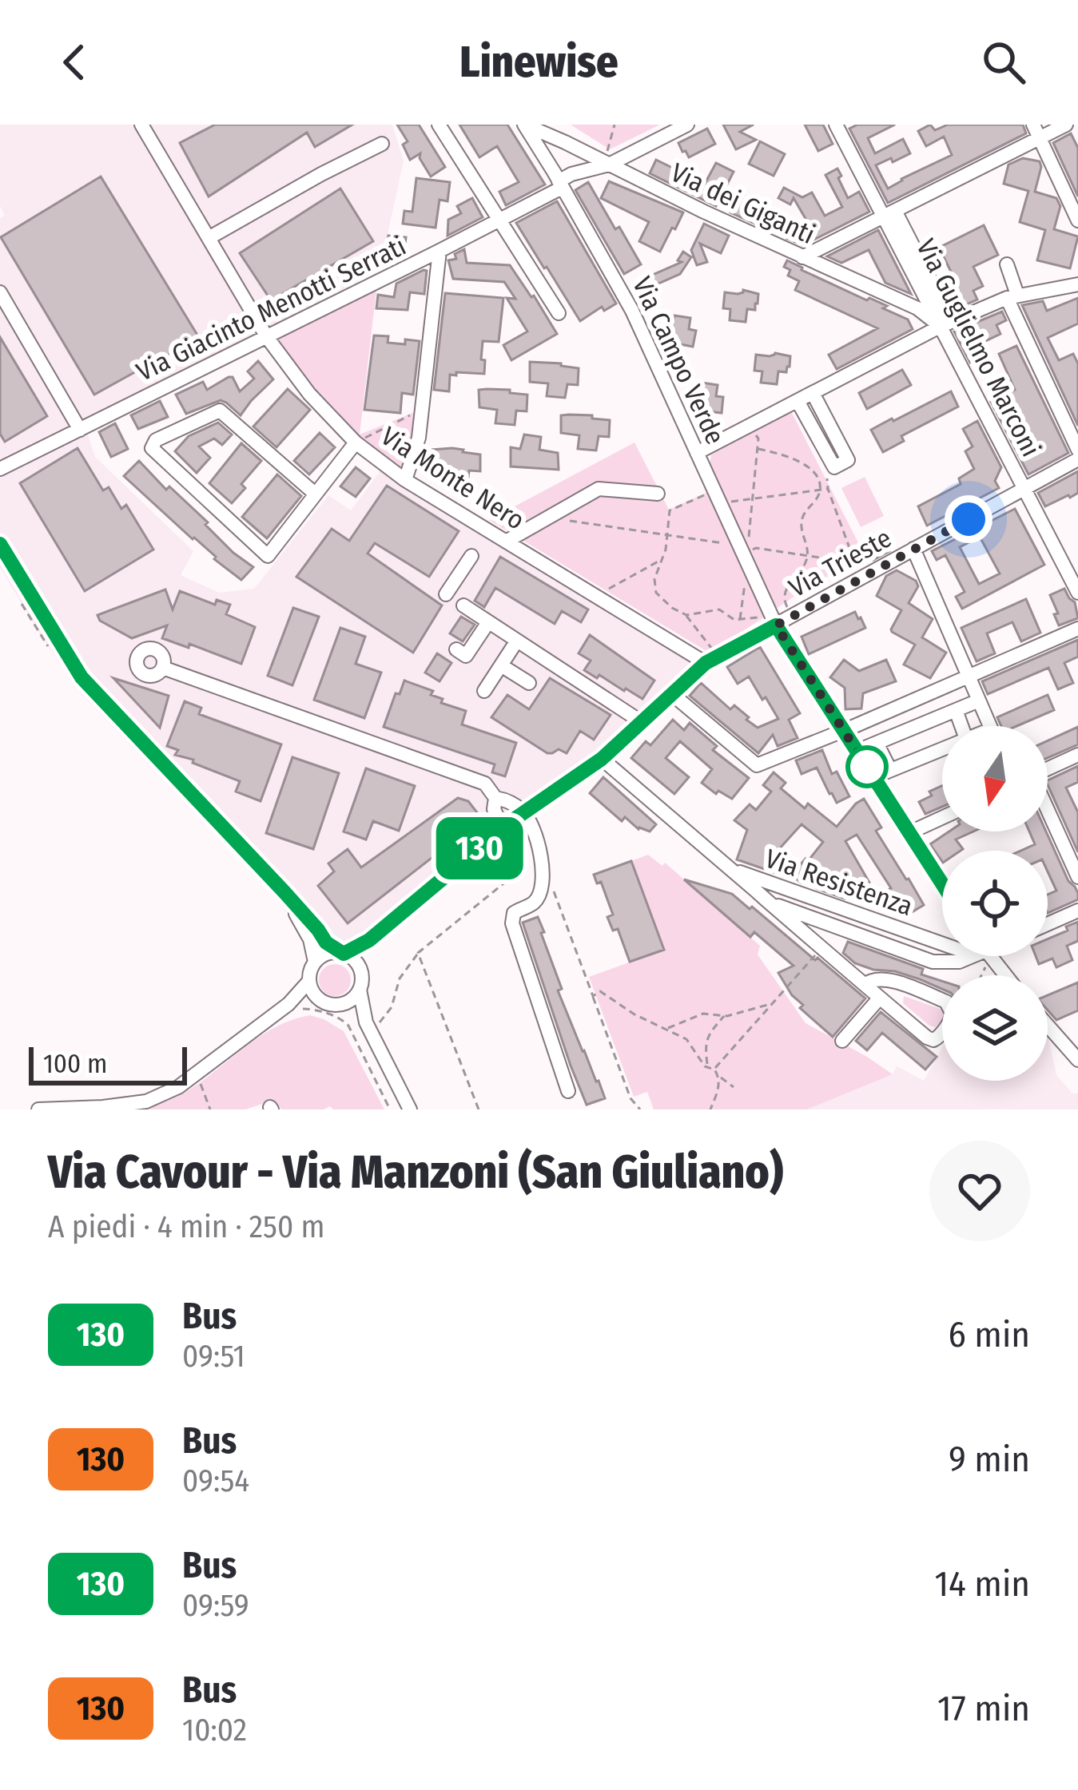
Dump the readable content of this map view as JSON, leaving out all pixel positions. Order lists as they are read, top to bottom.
{
  "streets": {
    "street": [
      "Via dei Giganti",
      "Via Giacinto Menotti Serrati",
      "Via Guglielmo Marconi",
      "Via Campo Verde",
      "Via Monte Nero",
      "Via Trieste",
      "Via Resistenza"
    ]
  },
  "crossings": [
    ["Via dei Giganti", "Via Giacinto Menotti Serrati"],
    ["Via dei Giganti", "Via Guglielmo Marconi"],
    ["Via dei Giganti", "Via Campo Verde"],
    ["Via Giacinto Menotti Serrati", "Via Campo Verde"],
    ["Via Giacinto Menotti Serrati", "Via Monte Nero"],
    ["Via Guglielmo Marconi", "Via Trieste"],
    ["Via Campo Verde", "Via Trieste"],
    ["Via Monte Nero", "Via Trieste"],
    ["Via Trieste", "Via Resistenza"]
  ],
  "lines": ["bus line 130"],
  "scale_bar": "100 m",
  "north": "bottom",
  "page": {
    "header": "Linewise",
    "on_map": "130",
    "scale": "100 m",
    "heading": ["Via Cavour - Via Manzoni (San Giuliano)", "A piedi · 4 min · 250 m"],
    "list": [
      {
        "mark": "130",
        "name": "Bus",
        "note": "09:51",
        "value": "6 min"
      },
      {
        "mark": "130",
        "name": "Bus",
        "note": "09:54",
        "value": "9 min"
      },
      {
        "mark": "130",
        "name": "Bus",
        "note": "09:59",
        "value": "14 min"
      },
      {
        "mark": "130",
        "name": "Bus",
        "note": "10:02",
        "value": "17 min"
      }
    ]
  }
}
